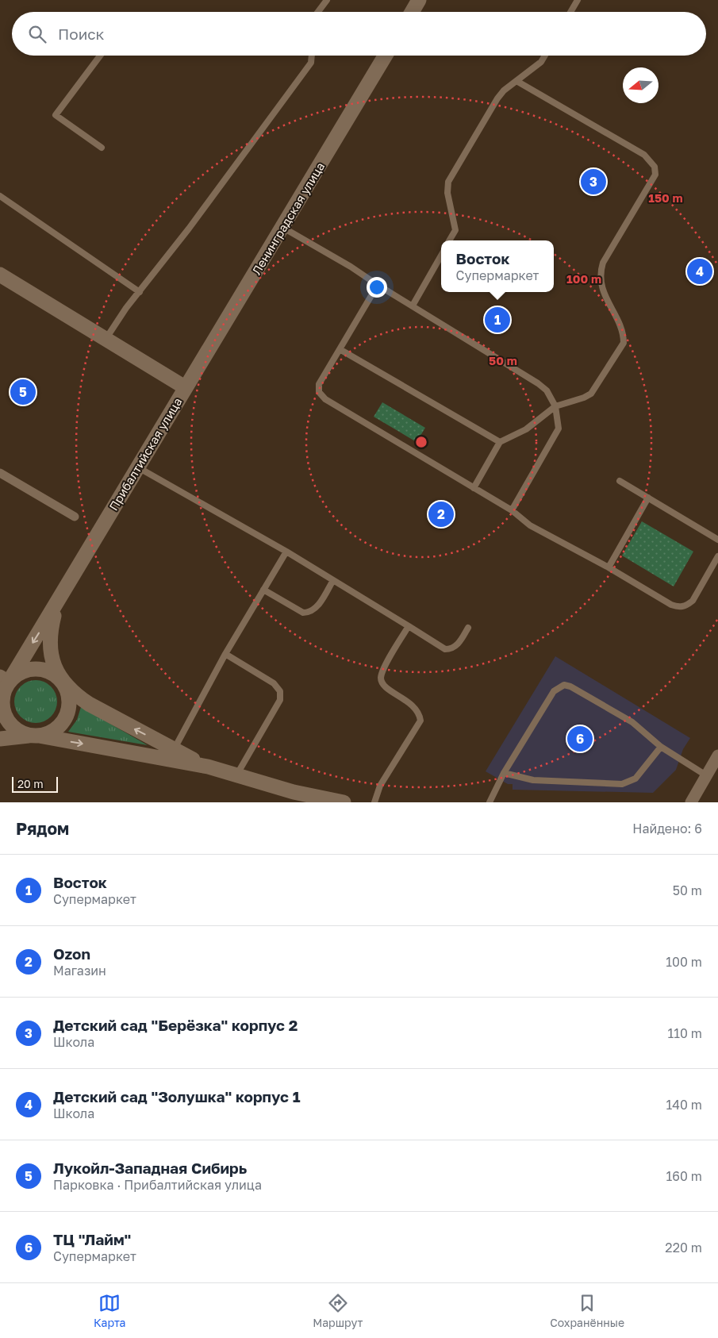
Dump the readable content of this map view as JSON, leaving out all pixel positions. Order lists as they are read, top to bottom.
{
  "streets": {
    "street": ["Ленинградская улица", "Прибалтийская улица"]
  },
  "crossings": [
    ["Ленинградская улица", "Прибалтийская улица"]
  ],
  "scale_bar": "20 m",
  "north": "left",
  "page": {
    "search": "Поиск",
    "pins": [
      "3",
      "4",
      "1",
      "5",
      "2",
      "6"
    ],
    "popup": ["Восток", "Супермаркет"],
    "scale": "20 m",
    "heading": ["Рядом", "Найдено: 6"],
    "list": [
      {
        "mark": "1",
        "name": "Восток",
        "note": "Супермаркет",
        "value": "50 m"
      },
      {
        "mark": "2",
        "name": "Ozon",
        "note": "Магазин",
        "value": "100 m"
      },
      {
        "mark": "3",
        "name": "Детский сад \"Берёзка\" корпус 2",
        "note": "Школа",
        "value": "110 m"
      },
      {
        "mark": "4",
        "name": "Детский сад \"Золушка\" корпус 1",
        "note": "Школа",
        "value": "140 m"
      },
      {
        "mark": "5",
        "name": "Лукойл-Западная Сибирь",
        "note": "Парковка · Прибалтийская улица",
        "value": "160 m"
      },
      {
        "mark": "6",
        "name": "ТЦ \"Лайм\"",
        "note": "Супермаркет",
        "value": "220 m"
      }
    ],
    "nav": ["Карта", "Маршрут", "Сохранённые"]
  },
  "rings": ["150 m", "100 m", "50 m"]
}
